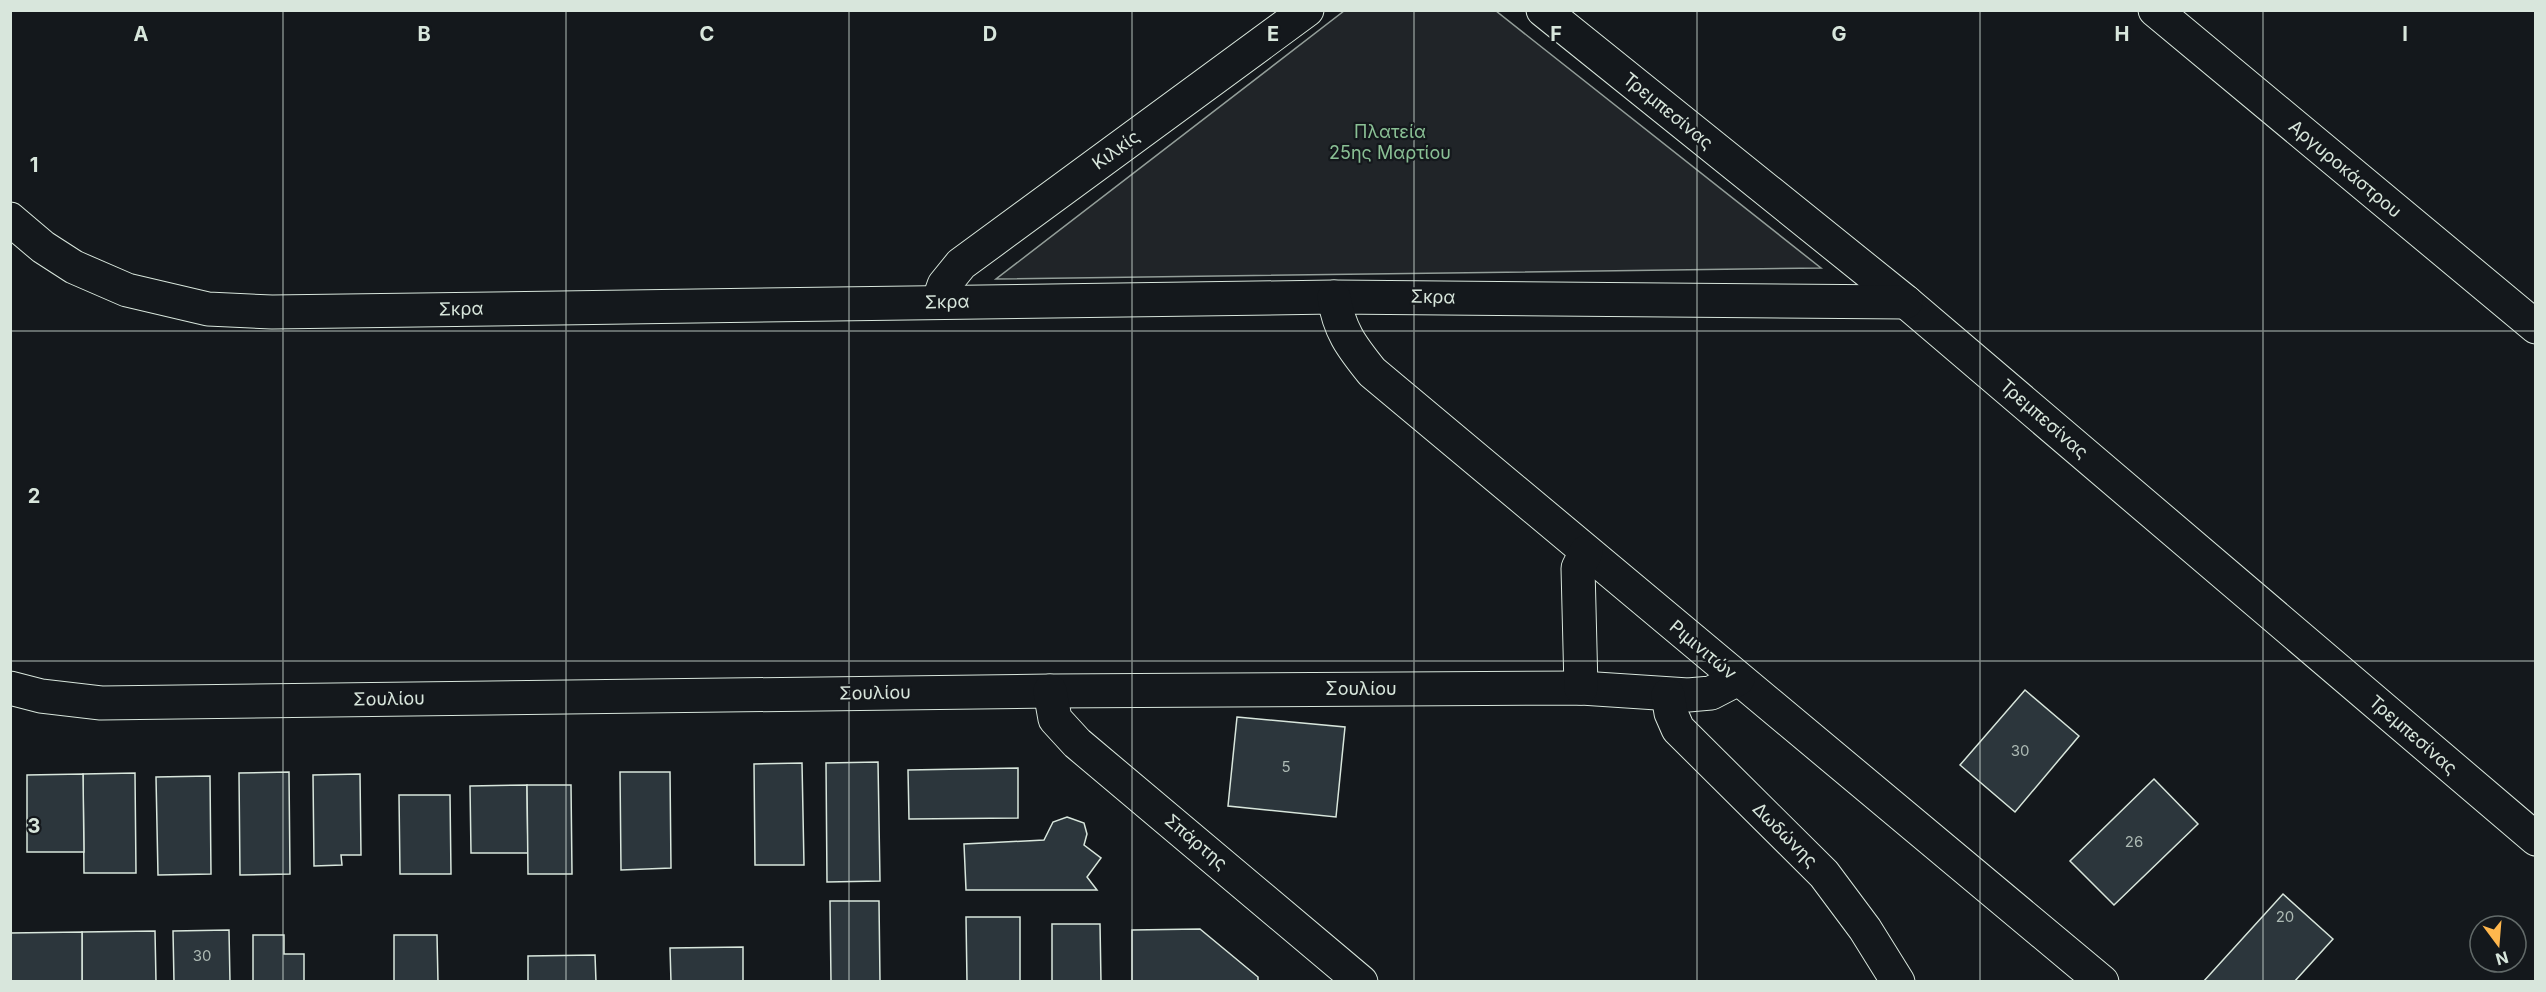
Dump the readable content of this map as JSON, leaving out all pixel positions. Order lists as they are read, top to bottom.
{
  "streets": {
    "street": [
      "Τρεμπεσίνας",
      "Κιλκίς",
      "Αργυροκάστρου",
      "Σκρα",
      "Ριμινιτών",
      "Σουλίου",
      "Δωδώνης",
      "Σπάρτης"
    ]
  },
  "crossings": [
    ["Τρεμπεσίνας", "Σκρα"],
    ["Κιλκίς", "Σκρα"],
    ["Σκρα", "Ριμινιτών"],
    ["Ριμινιτών", "Σουλίου"],
    ["Σουλίου", "Δωδώνης"],
    ["Σουλίου", "Σπάρτης"]
  ],
  "parks": ["Πλατεία 25ης Μαρτίου"],
  "house_numbers": [
    "30",
    "5",
    "26",
    "20",
    "30"
  ],
  "north": "bottom",
  "grid": {
    "columns": [
      "A",
      "B",
      "C",
      "D",
      "E",
      "F",
      "G",
      "H",
      "I"
    ],
    "rows": ["1", "2", "3"]
  }
}
